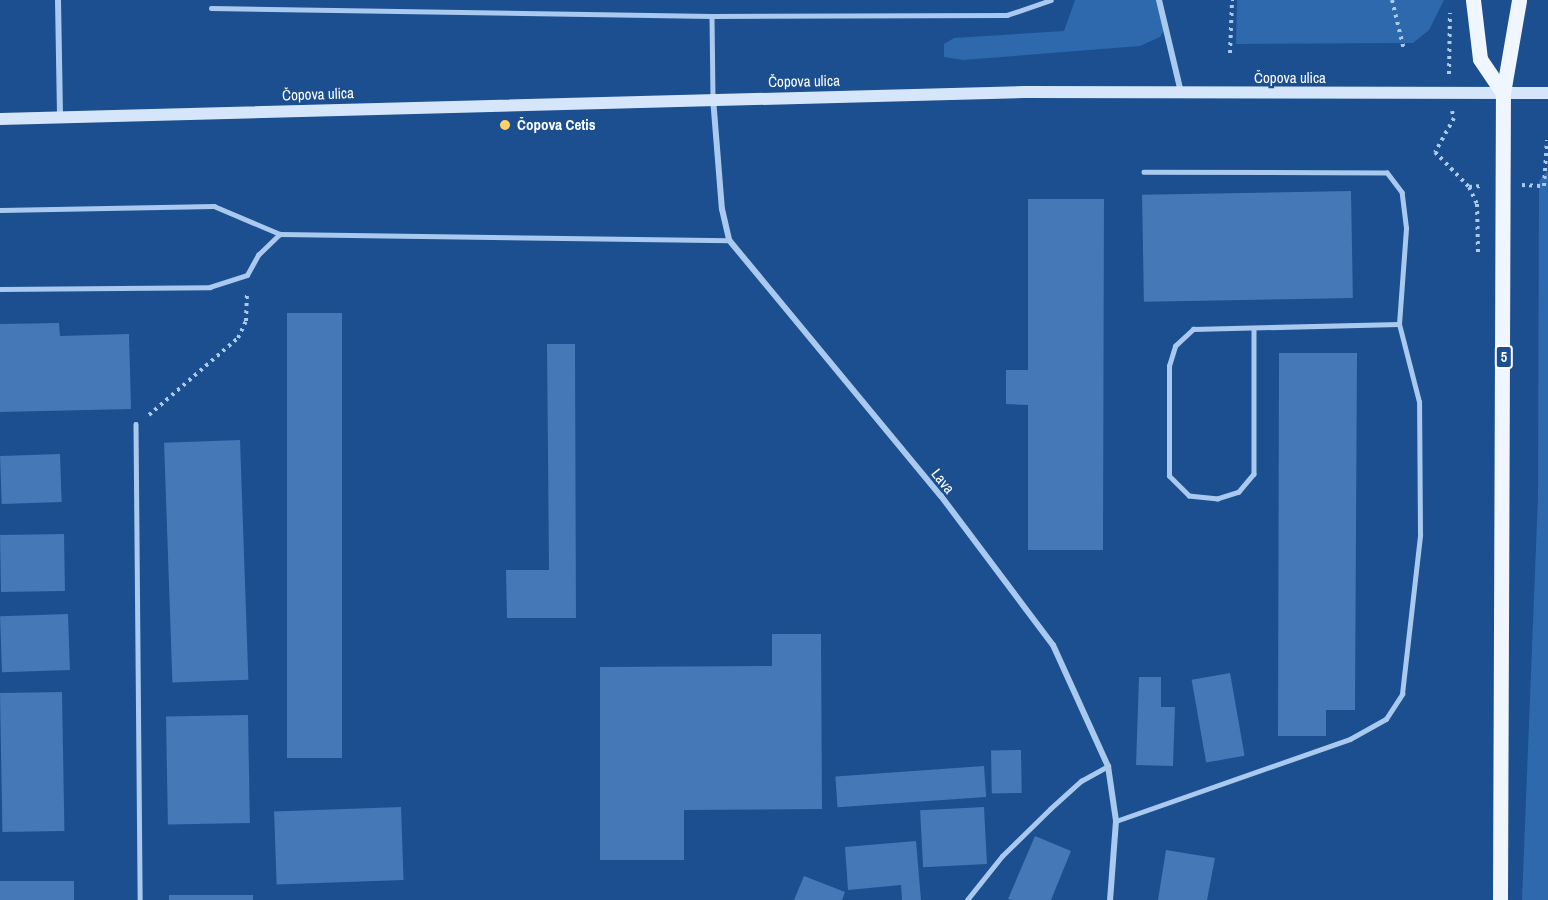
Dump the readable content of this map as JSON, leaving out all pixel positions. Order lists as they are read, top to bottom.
{
  "streets": {
    "main road": ["5"],
    "street": ["Čopova ulica", "Lava"]
  },
  "crossings": [
    ["Čopova ulica", "5"],
    ["Čopova ulica", "Lava"]
  ],
  "places": ["Čopova Cetis"]
}
